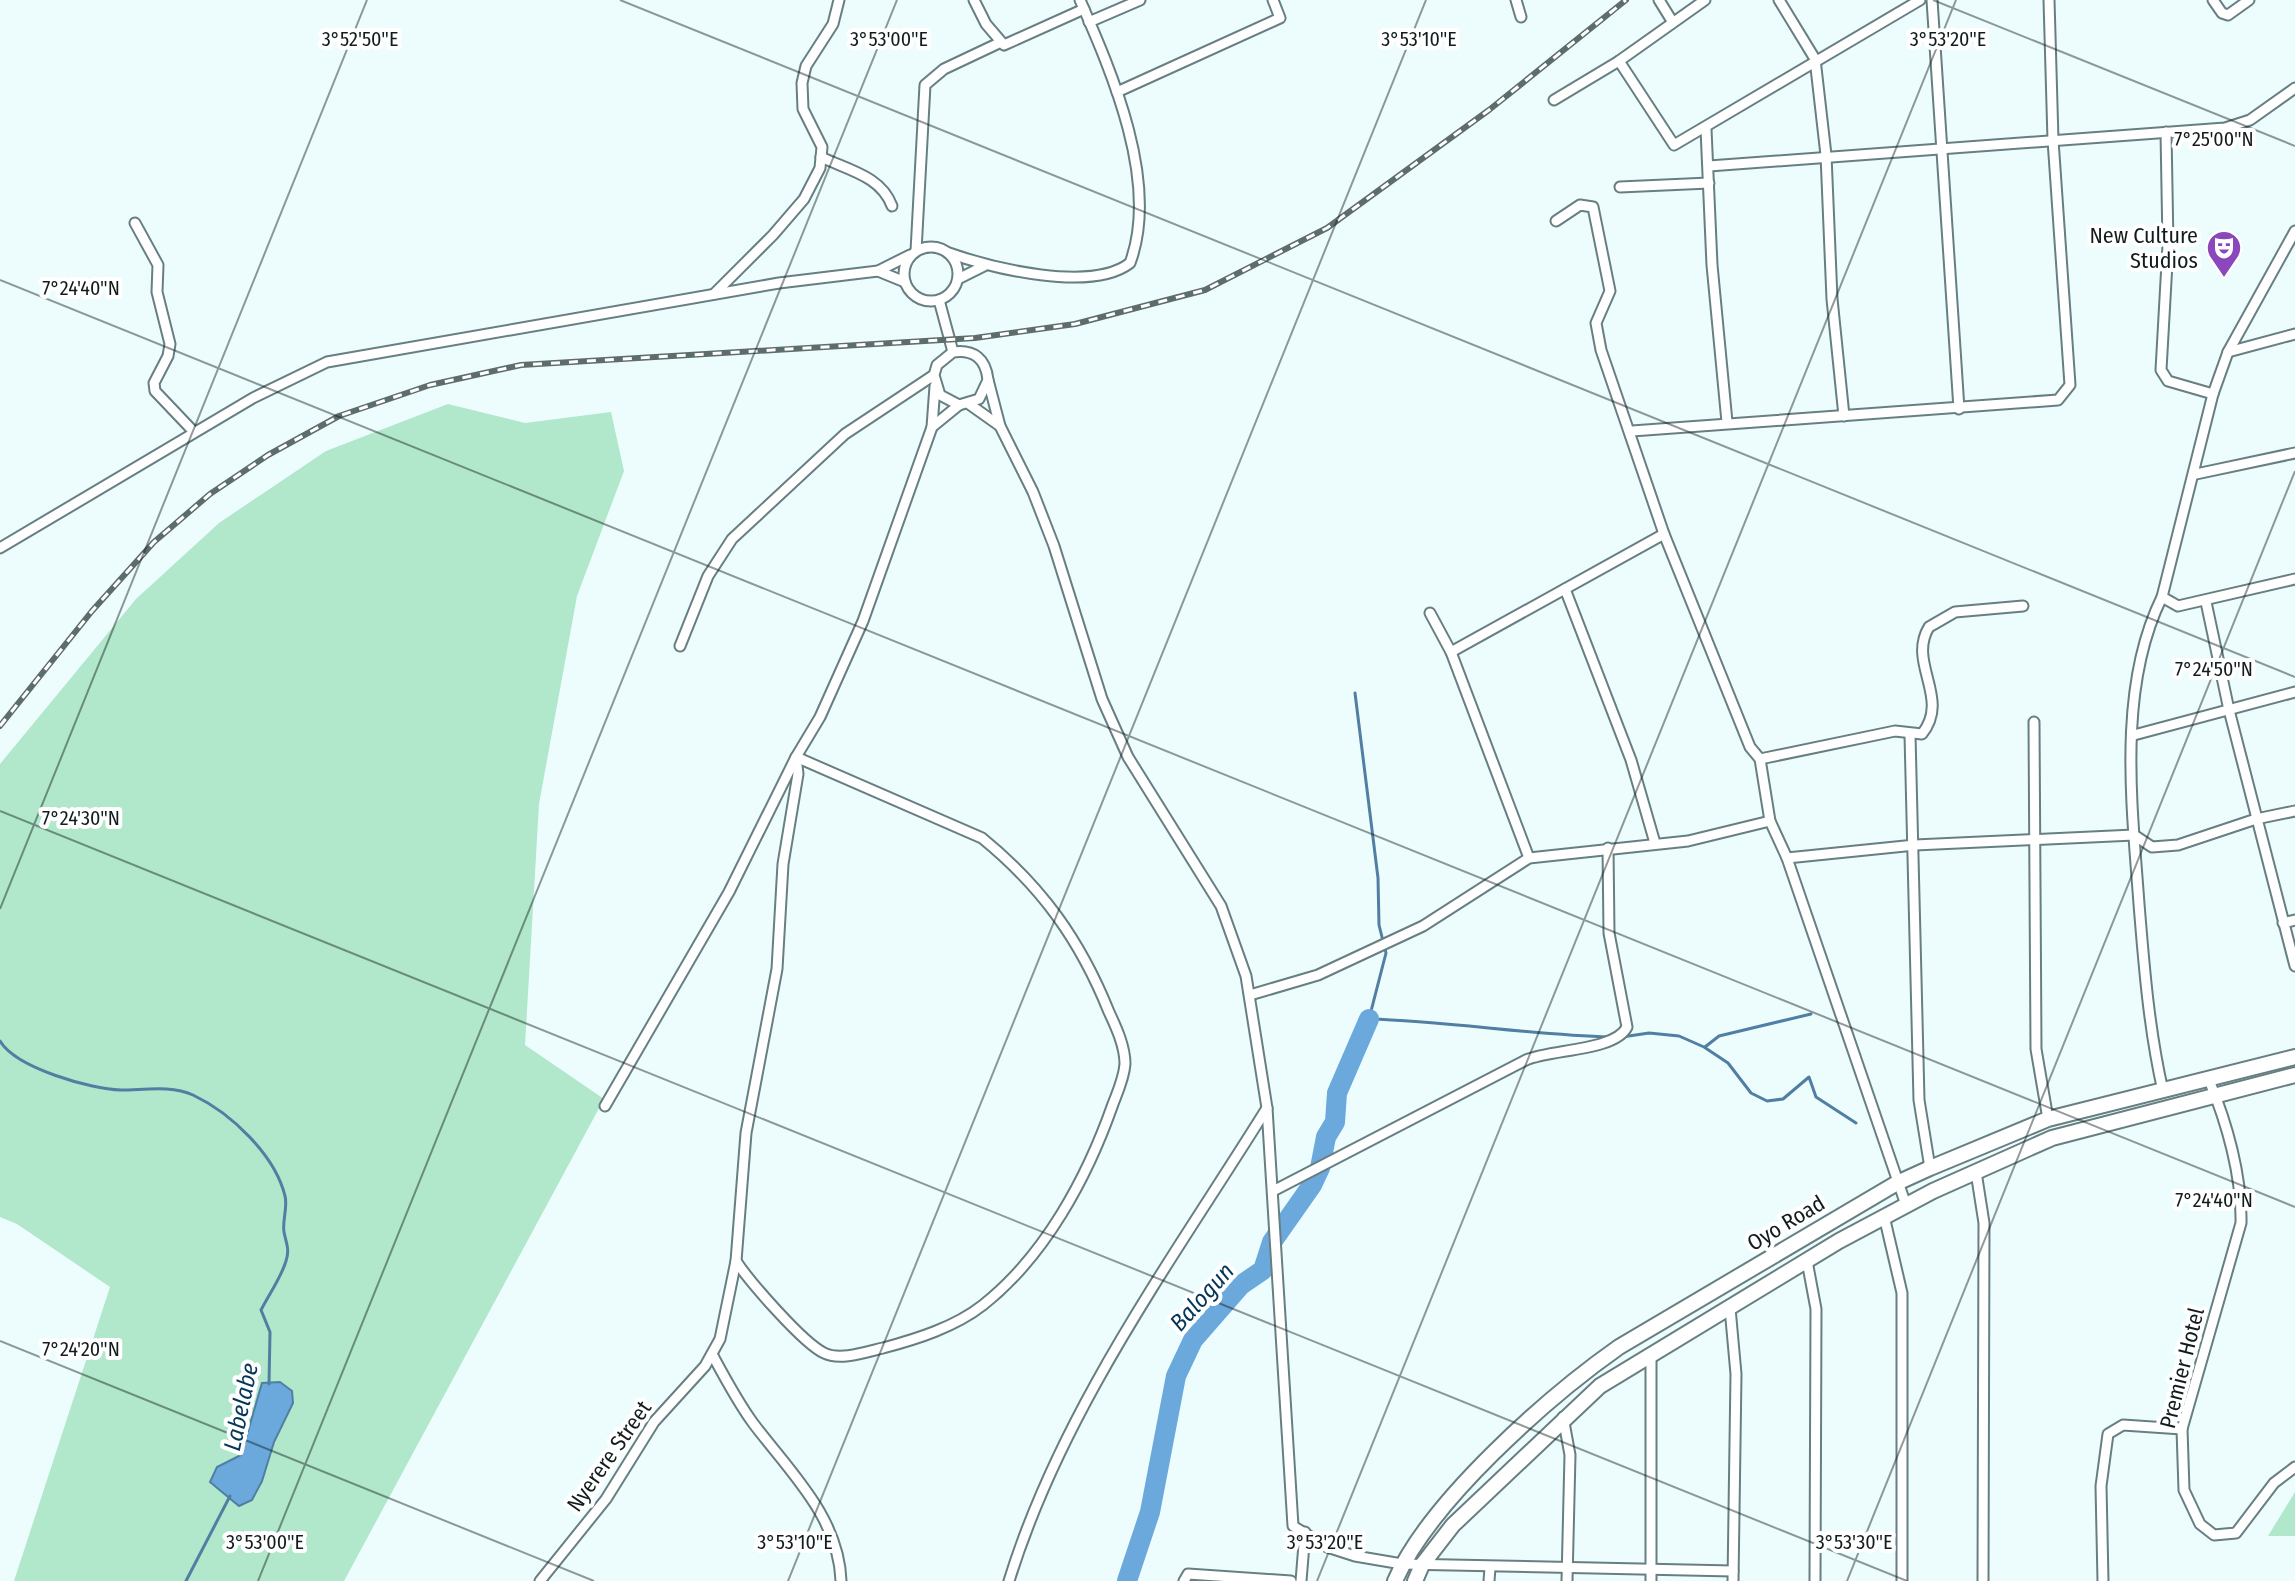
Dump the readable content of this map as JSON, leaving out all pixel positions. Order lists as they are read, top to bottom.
{
  "streets": {
    "main road": ["Oyo Road"],
    "street": ["Premier Hotel", "Nyerere Street"]
  },
  "crossings": [
    ["Oyo Road", "Premier Hotel"]
  ],
  "water": ["Balogun", "Labelabe"],
  "places": {
    "theatre": ["New Culture Studios"]
  },
  "coordinates": [
    "3°53'00\"E",
    "3°53'10\"E",
    "3°53'20\"E",
    "3°52'50\"E",
    "7°25'00\"N",
    "7°24'40\"N",
    "7°24'50\"N",
    "7°24'30\"N",
    "7°24'20\"N",
    "3°53'30\"E"
  ]
}
